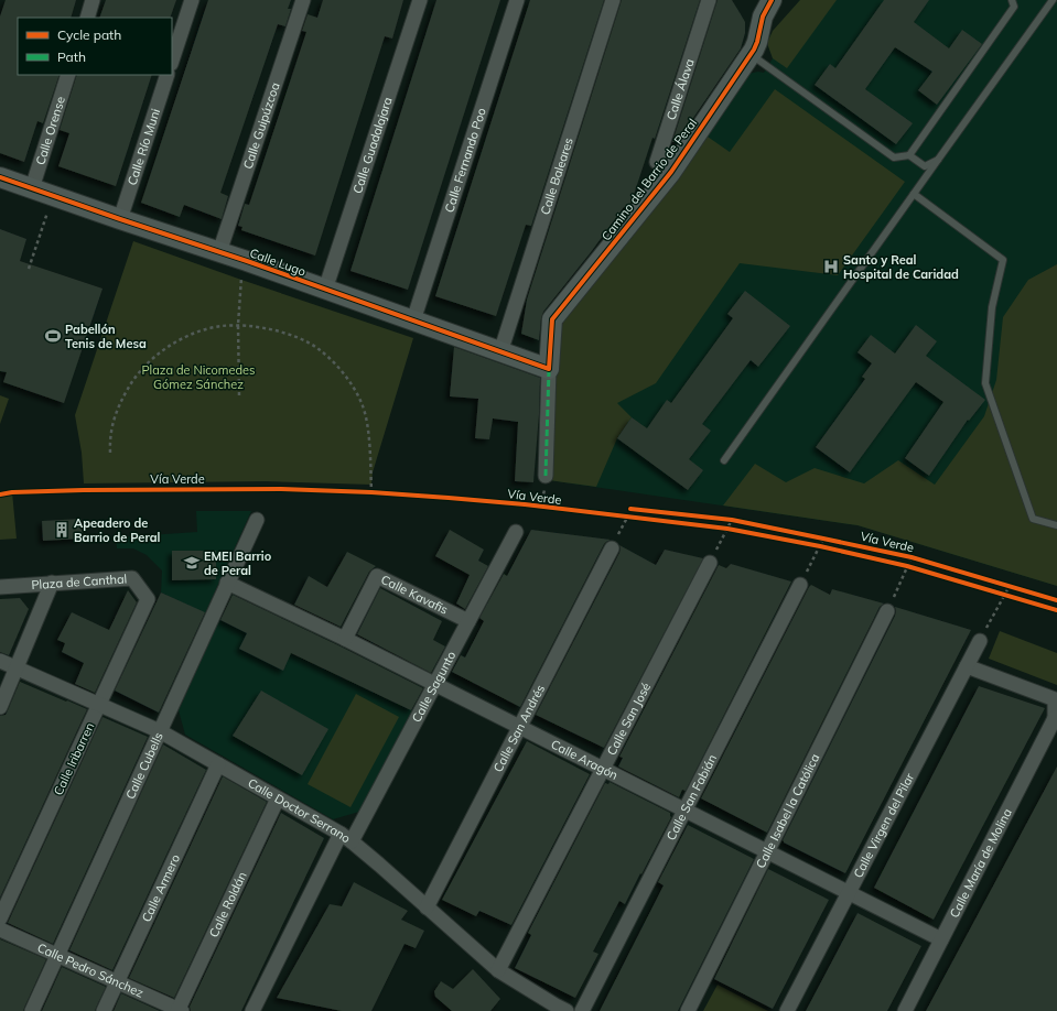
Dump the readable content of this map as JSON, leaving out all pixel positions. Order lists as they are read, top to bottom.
{
  "streets": {
    "street": [
      "Calle Álava",
      "Calle Guipúzcoa",
      "Calle Orense",
      "Calle Guadalajara",
      "Calle Río Muni",
      "Calle Fernando Poo",
      "Calle Baleares",
      "Camino del Barrio de Peral",
      "Calle Lugo",
      "Plaza de Canthal",
      "Calle Kavafis",
      "Calle Sagunto",
      "Calle San José",
      "Calle San Andrés",
      "Calle Iribarren",
      "Calle Aragón",
      "Calle Cubells",
      "Calle San Fabián",
      "Calle Doctor Serrano",
      "Calle Isabel la Católica",
      "Calle Virgen del Pilar",
      "Calle María de Molina",
      "Calle Armero",
      "Calle Roldán",
      "Calle Pedro Sánchez"
    ],
    "cycle path": ["Vía Verde"]
  },
  "crossings": [
    ["Calle Álava", "Camino del Barrio de Peral"],
    ["Calle Guipúzcoa", "Calle Lugo"],
    ["Calle Orense", "Calle Lugo"],
    ["Calle Guadalajara", "Calle Lugo"],
    ["Calle Río Muni", "Calle Lugo"],
    ["Calle Fernando Poo", "Calle Lugo"],
    ["Calle Baleares", "Calle Lugo"],
    ["Camino del Barrio de Peral", "Calle Lugo"],
    ["Plaza de Canthal", "Calle Iribarren"],
    ["Calle Kavafis", "Calle Sagunto"],
    ["Calle Kavafis", "Calle Aragón"],
    ["Calle Sagunto", "Calle Aragón"],
    ["Calle Sagunto", "Calle Doctor Serrano"],
    ["Calle San José", "Calle Aragón"],
    ["Calle San José", "Calle Doctor Serrano"],
    ["Calle San Andrés", "Calle Aragón"],
    ["Calle San Andrés", "Calle Doctor Serrano"],
    ["Calle Iribarren", "Calle Doctor Serrano"],
    ["Calle Aragón", "Calle Cubells"],
    ["Calle Aragón", "Calle San Fabián"],
    ["Calle Aragón", "Calle Isabel la Católica"],
    ["Calle Aragón", "Calle Virgen del Pilar"],
    ["Calle Aragón", "Calle María de Molina"],
    ["Calle Cubells", "Calle Doctor Serrano"],
    ["Calle Cubells", "Calle Pedro Sánchez"],
    ["Calle Doctor Serrano", "Calle Armero"],
    ["Calle Doctor Serrano", "Calle Roldán"],
    ["Calle Armero", "Calle Pedro Sánchez"],
    ["Calle Roldán", "Calle Pedro Sánchez"]
  ],
  "parks": ["Plaza de Nicomedes Gómez Sánchez"],
  "places": {
    "hospital": ["Santo y Real Hospital de Caridad"],
    "sports": ["Pabellón Tenis de Mesa"],
    "building": ["Apeadero de Barrio de Peral"],
    "school or university": ["EMEI Barrio de Peral"]
  },
  "legend": ["Cycle path", "Path"]
}
